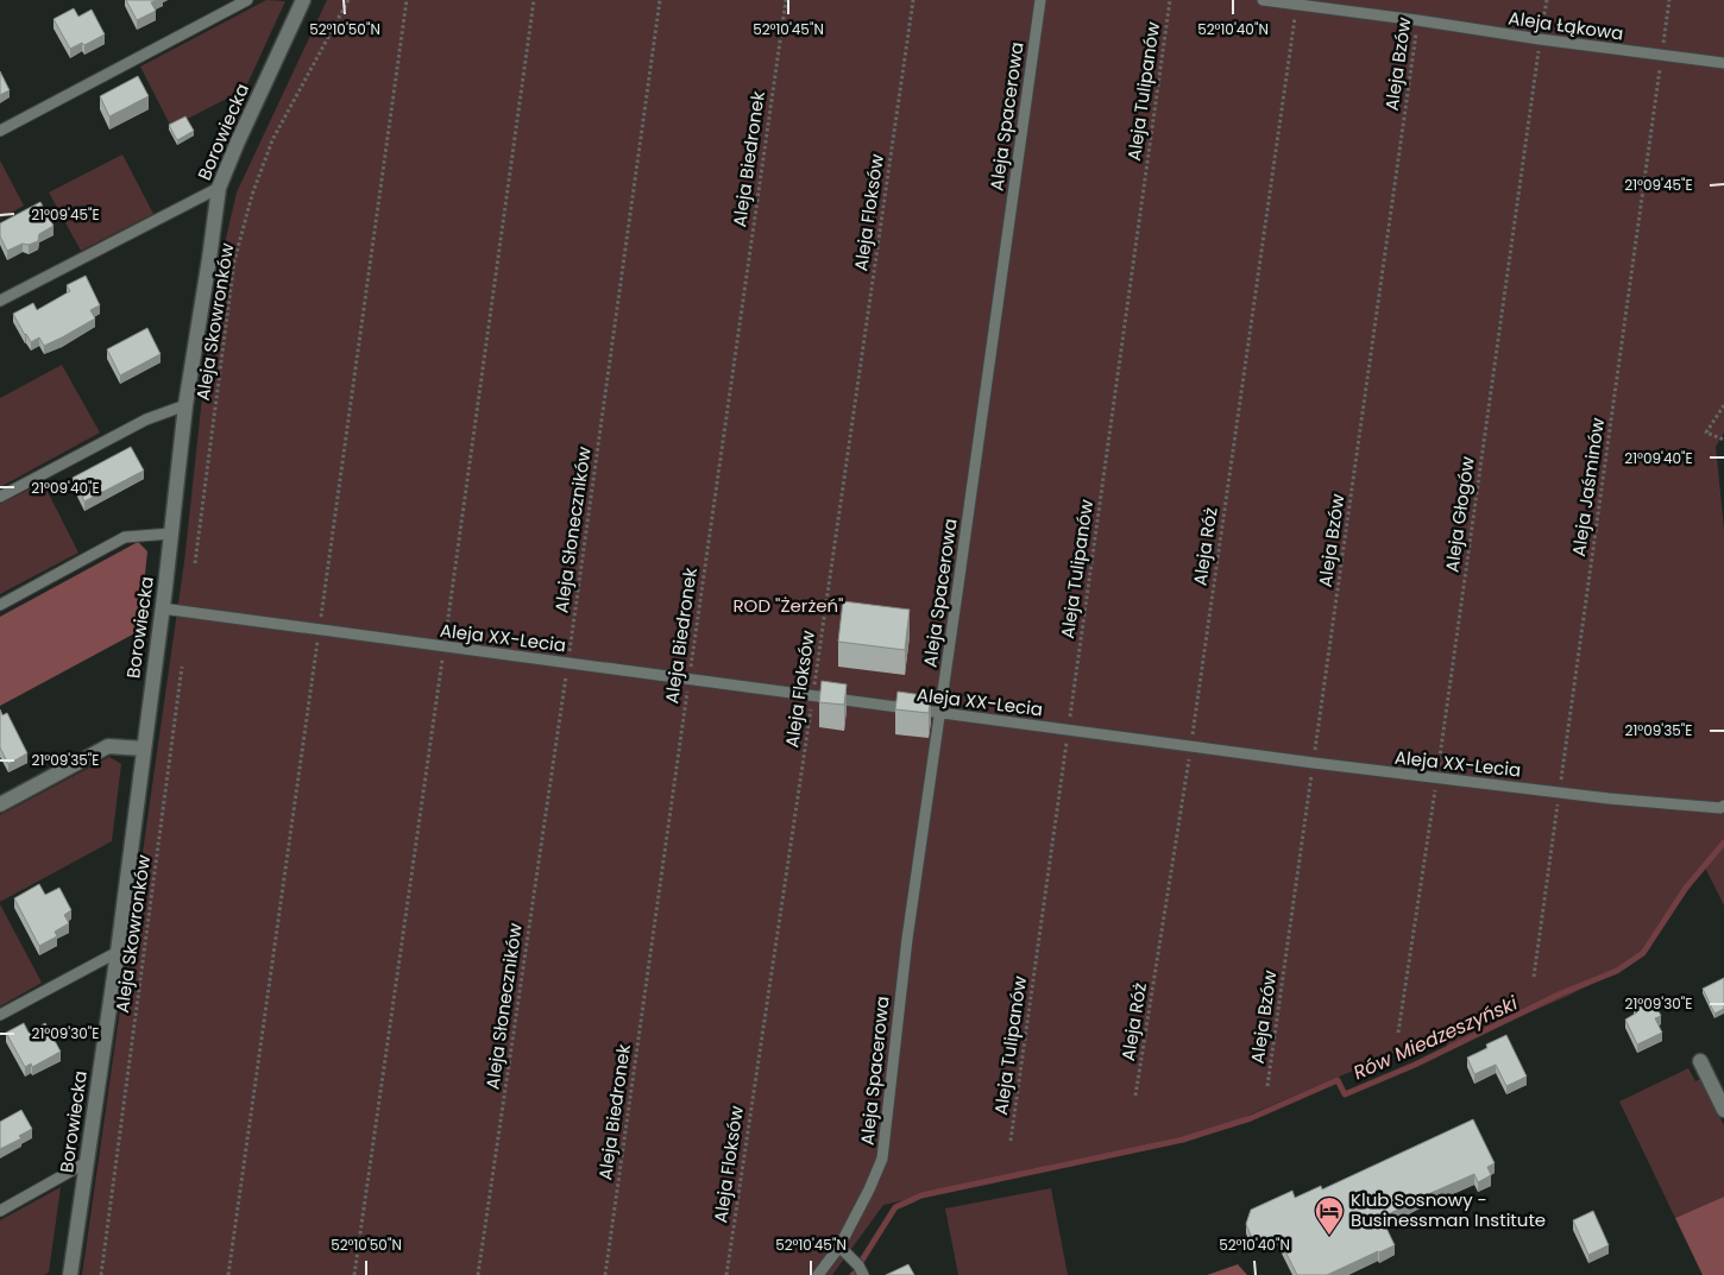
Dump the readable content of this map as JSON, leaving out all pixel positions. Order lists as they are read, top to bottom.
{
  "streets": {
    "street": ["Borowiecka"],
    "lane": ["Aleja Łąkowa", "Aleja Spacerowa", "Aleja XX-Lecia"],
    "path": [
      "Aleja Bzów",
      "Aleja Tulipanów",
      "Aleja Biedronek",
      "Aleja Floksów",
      "Aleja Skowronków",
      "Aleja Jaśminów",
      "Aleja Głogów",
      "Aleja Słoneczników",
      "Aleja Róż"
    ]
  },
  "crossings": [
    ["Aleja Łąkowa", "Aleja Bzów"],
    ["Aleja Łąkowa", "Aleja Jaśminów"],
    ["Aleja Łąkowa", "Aleja Głogów"],
    ["Aleja Łąkowa", "Aleja Róż"],
    ["Aleja Bzów", "Aleja XX-Lecia"],
    ["Aleja Tulipanów", "Aleja XX-Lecia"],
    ["Aleja Spacerowa", "Aleja XX-Lecia"],
    ["Borowiecka", "Aleja XX-Lecia"],
    ["Aleja Biedronek", "Aleja XX-Lecia"],
    ["Aleja Floksów", "Aleja XX-Lecia"],
    ["Aleja Jaśminów", "Aleja XX-Lecia"],
    ["Aleja Głogów", "Aleja XX-Lecia"],
    ["Aleja Słoneczników", "Aleja XX-Lecia"],
    ["Aleja Róż", "Aleja XX-Lecia"]
  ],
  "water": ["Rów Miedzeszyński"],
  "parks": ["ROD \"Żerżeń\""],
  "places": {
    "hotel": ["Klub Sosnowy - Businessman Institute"]
  },
  "coordinates": [
    "52°10'50\"N",
    "52°10'45\"N",
    "52°10'40\"N",
    "21°09'45\"E",
    "21°09'40\"E",
    "21°09'35\"E",
    "21°09'30\"E"
  ]
}
